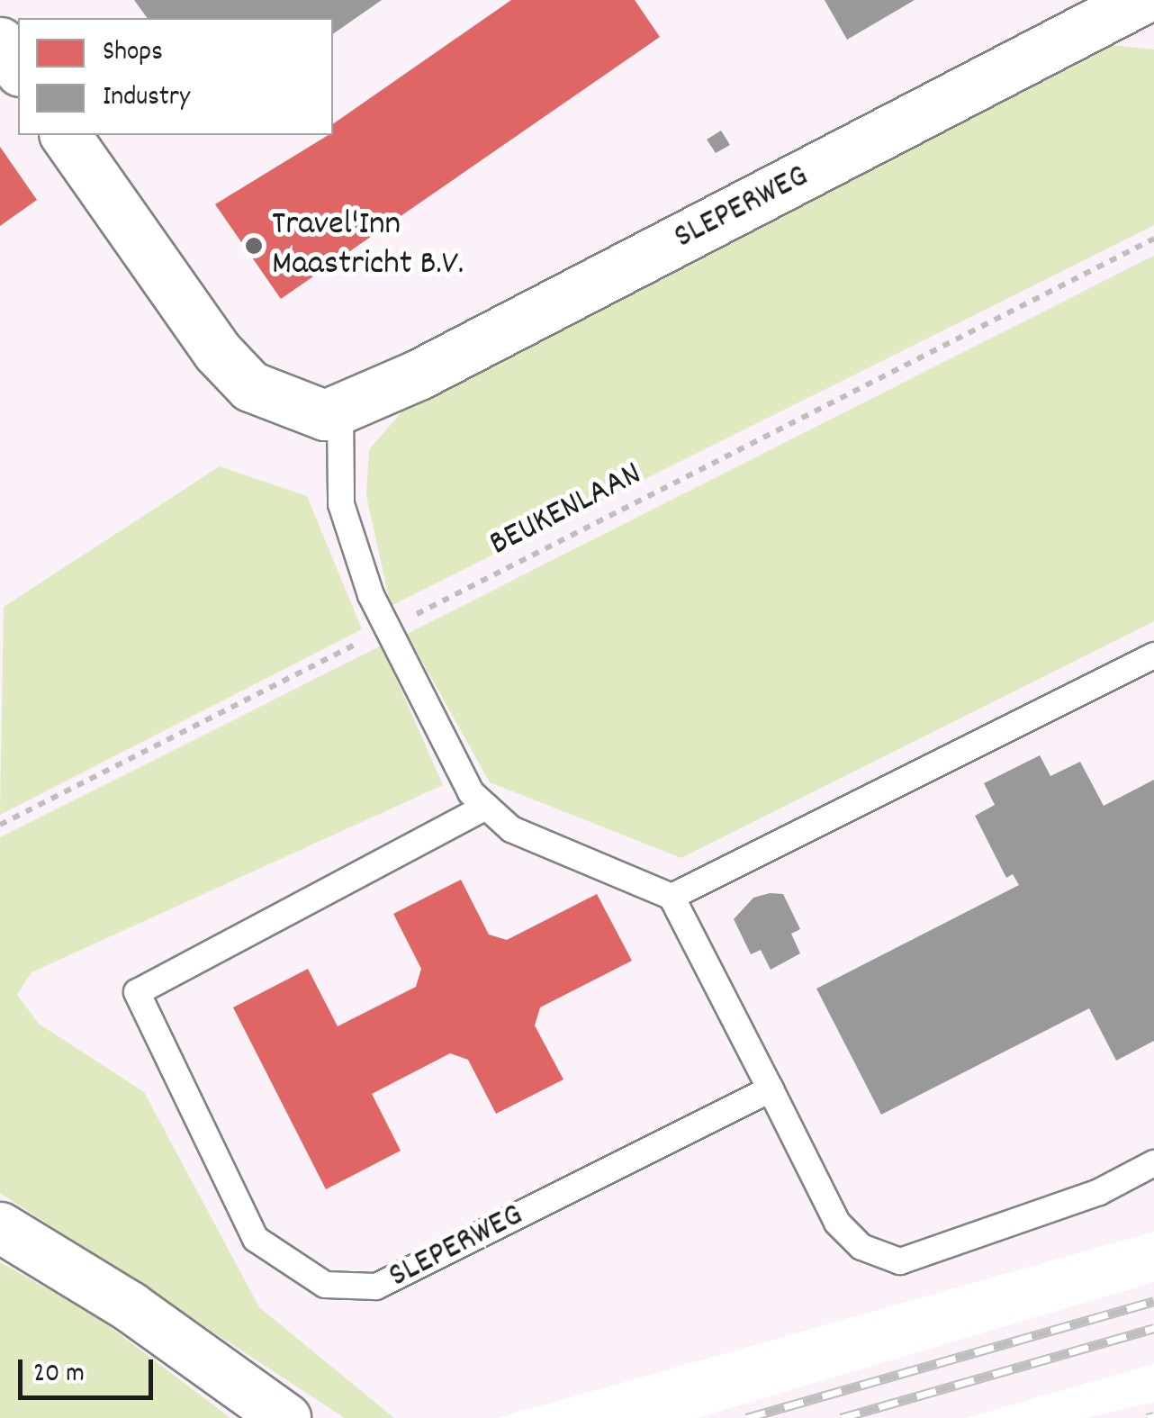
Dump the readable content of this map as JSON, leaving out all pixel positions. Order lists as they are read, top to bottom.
{
  "streets": {
    "street": ["SLEPERWEG"],
    "path": ["BEUKENLAAN"]
  },
  "places": ["Travel'Inn Maastricht B.V."],
  "legend": ["Shops", "Industry"],
  "scale_bar": "20 m"
}
